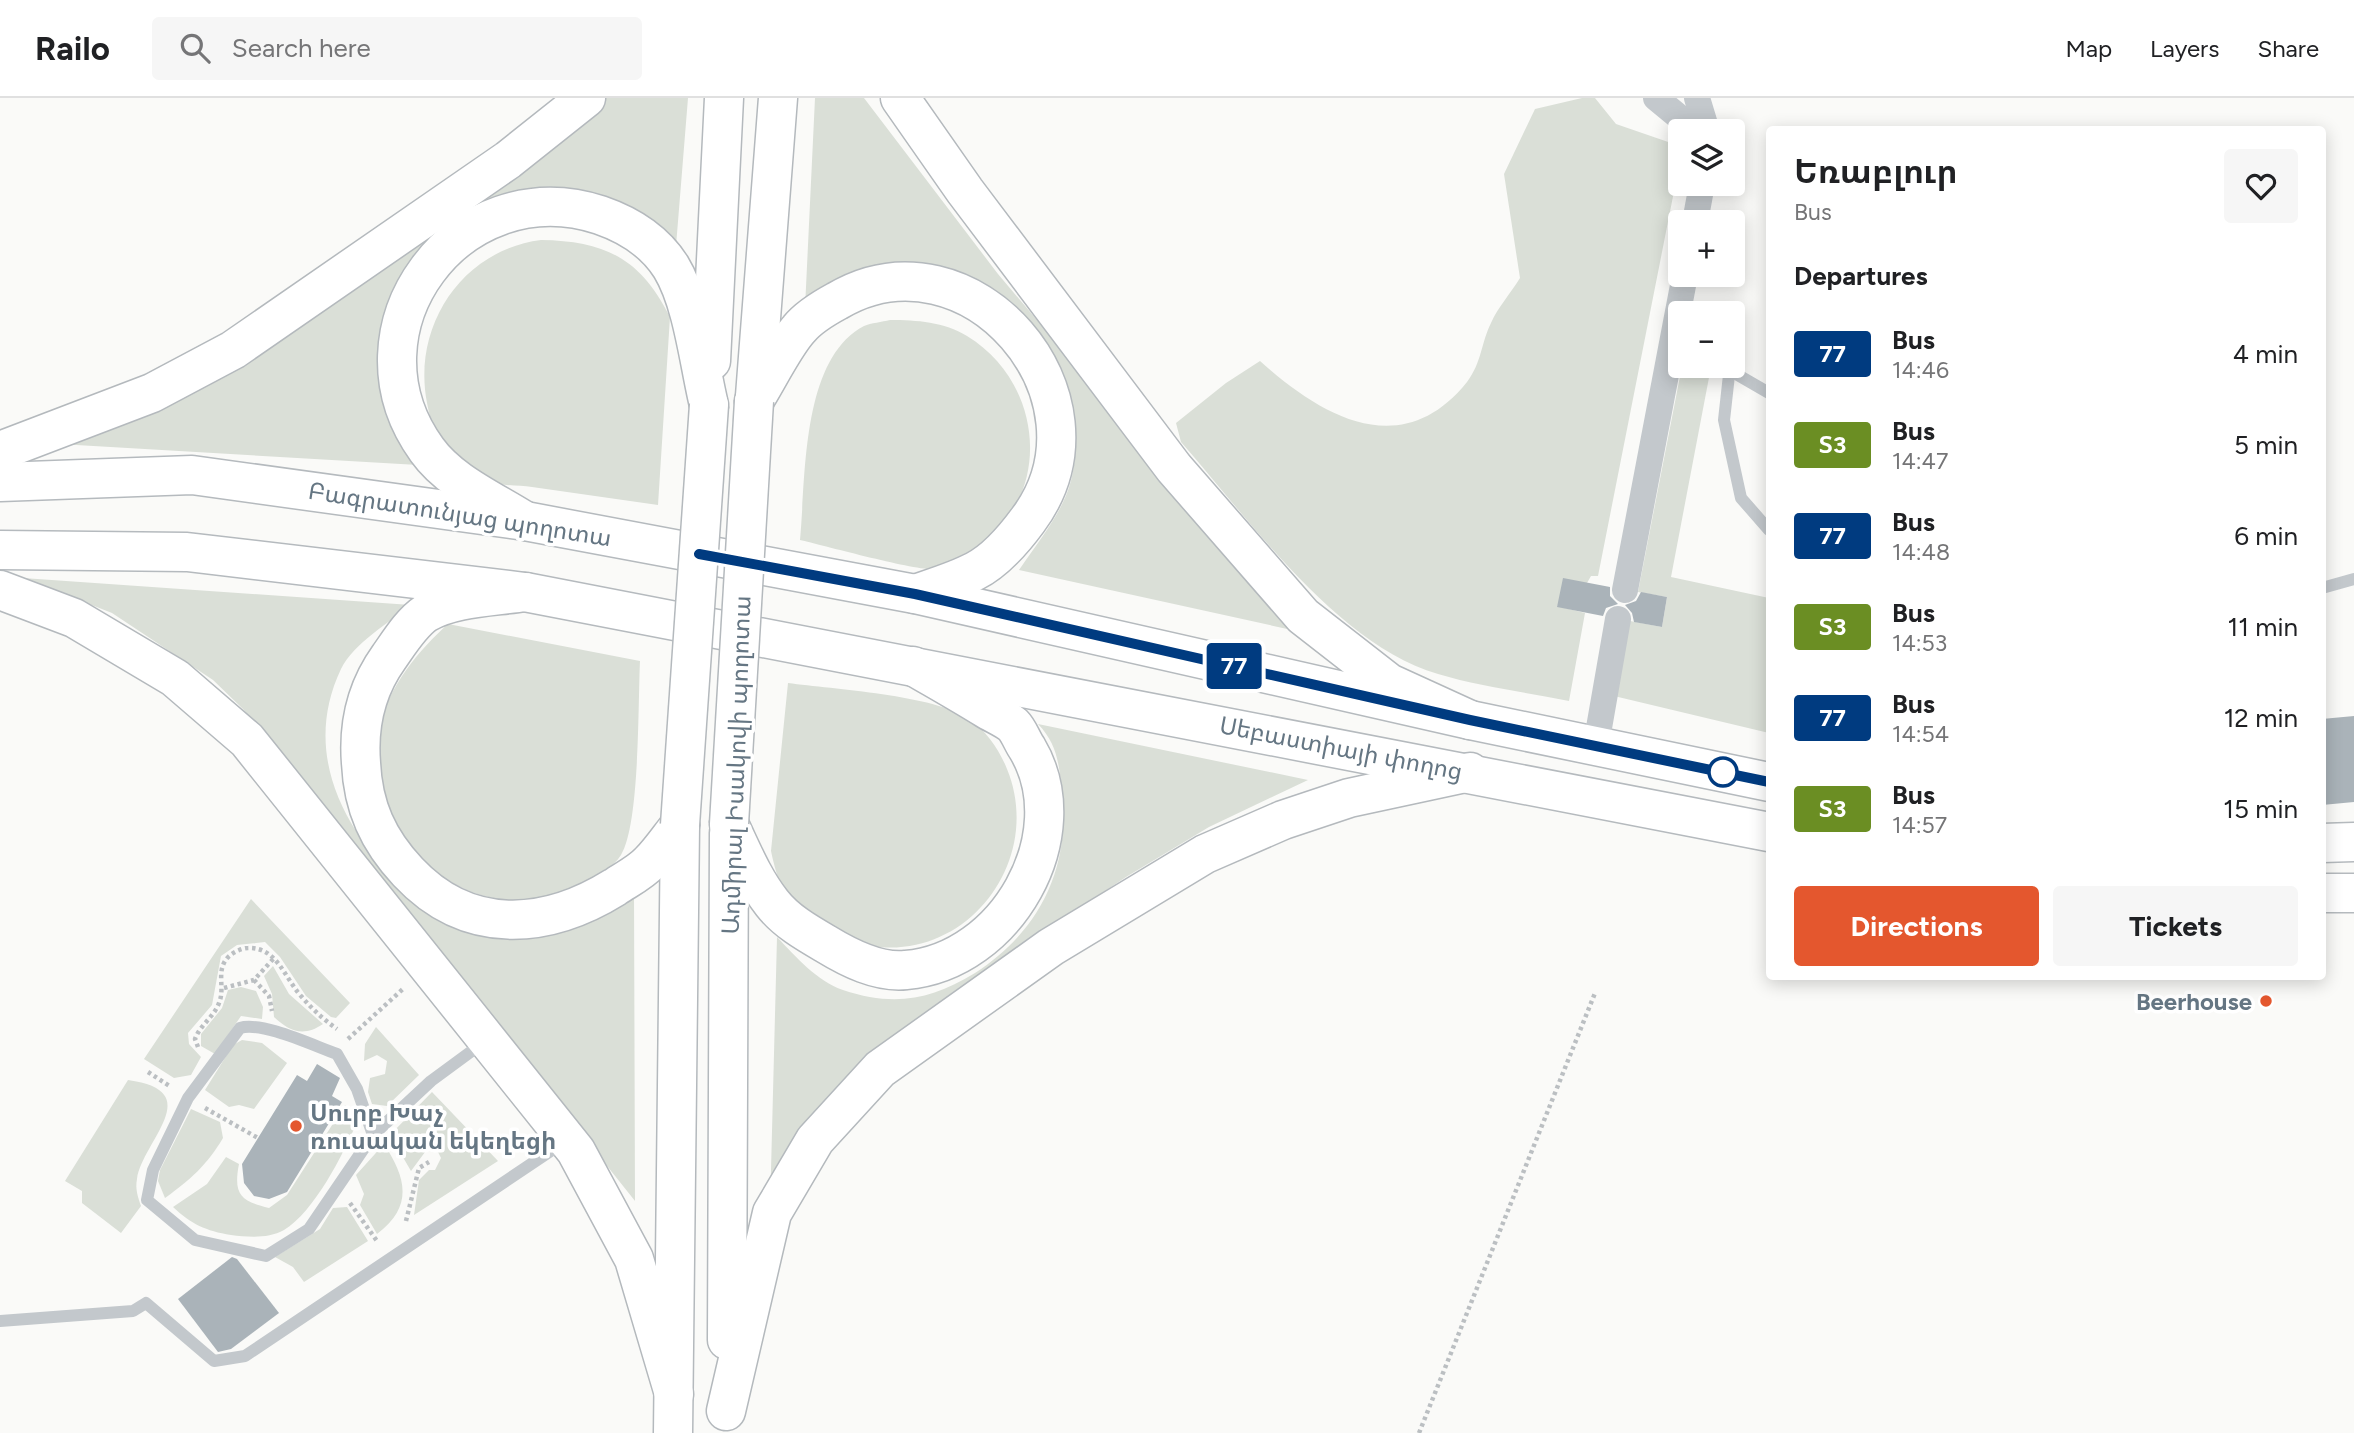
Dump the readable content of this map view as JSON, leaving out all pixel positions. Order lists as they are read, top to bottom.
{
  "streets": {
    "main road": ["Բագրատունյաց պողոտա", "Սեբաստիայի փողոց", "Ադմիրալ Իսակովի պողոտա"]
  },
  "places": ["Beerhouse", "Սուրբ Խաչ ռուսական եկեղեցի"],
  "lines": ["bus line 77"],
  "page": {
    "header": "Railo",
    "search": "Search here",
    "nav": ["Map", "Layers", "Share"],
    "on_map": "77",
    "map_buttons": ["+", "−"],
    "heading": [
      ["Եռաբլուր", "Bus"],
      "Departures"
    ],
    "list": [
      {
        "mark": "77",
        "name": "Bus",
        "note": "14:46",
        "value": "4 min"
      },
      {
        "mark": "Տ3",
        "name": "Bus",
        "note": "14:47",
        "value": "5 min"
      },
      {
        "mark": "77",
        "name": "Bus",
        "note": "14:48",
        "value": "6 min"
      },
      {
        "mark": "Տ3",
        "name": "Bus",
        "note": "14:53",
        "value": "11 min"
      },
      {
        "mark": "77",
        "name": "Bus",
        "note": "14:54",
        "value": "12 min"
      },
      {
        "mark": "Տ3",
        "name": "Bus",
        "note": "14:57",
        "value": "15 min"
      }
    ],
    "buttons": ["Directions", "Tickets"]
  }
}
